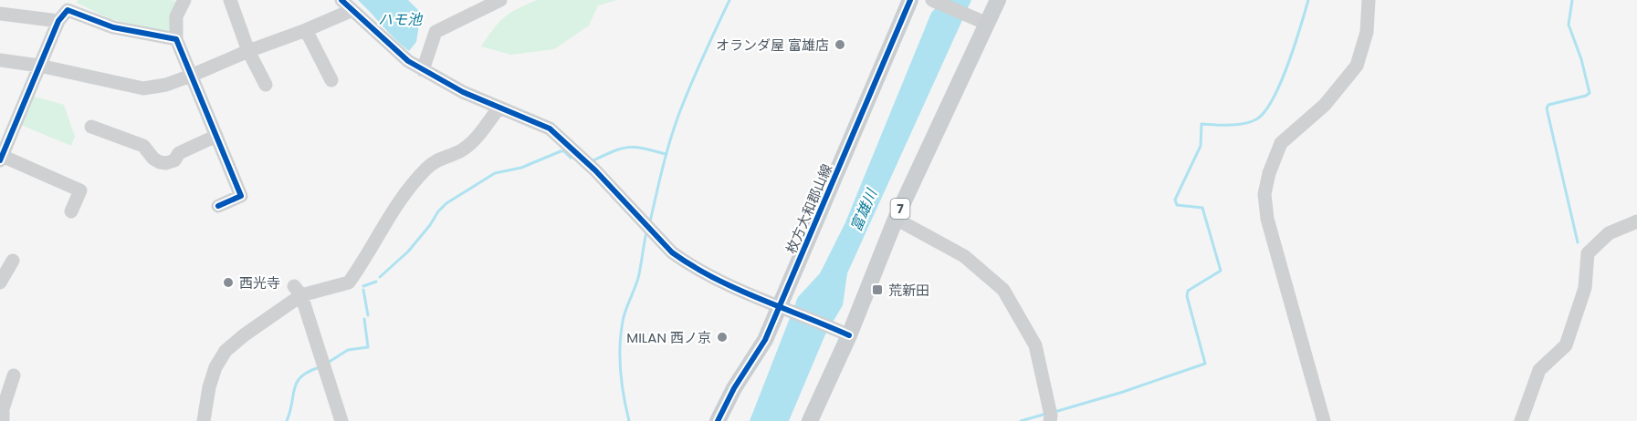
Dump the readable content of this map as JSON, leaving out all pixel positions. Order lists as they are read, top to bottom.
{
  "streets": {
    "main road": ["枚方大和郡山線", "7"]
  },
  "water": ["ハモ池", "富雄川"],
  "places": {
    "other": ["オランダ屋 富雄店", "西光寺", "MILAN 西ノ京"],
    "transit": ["荒新田"]
  }
}
